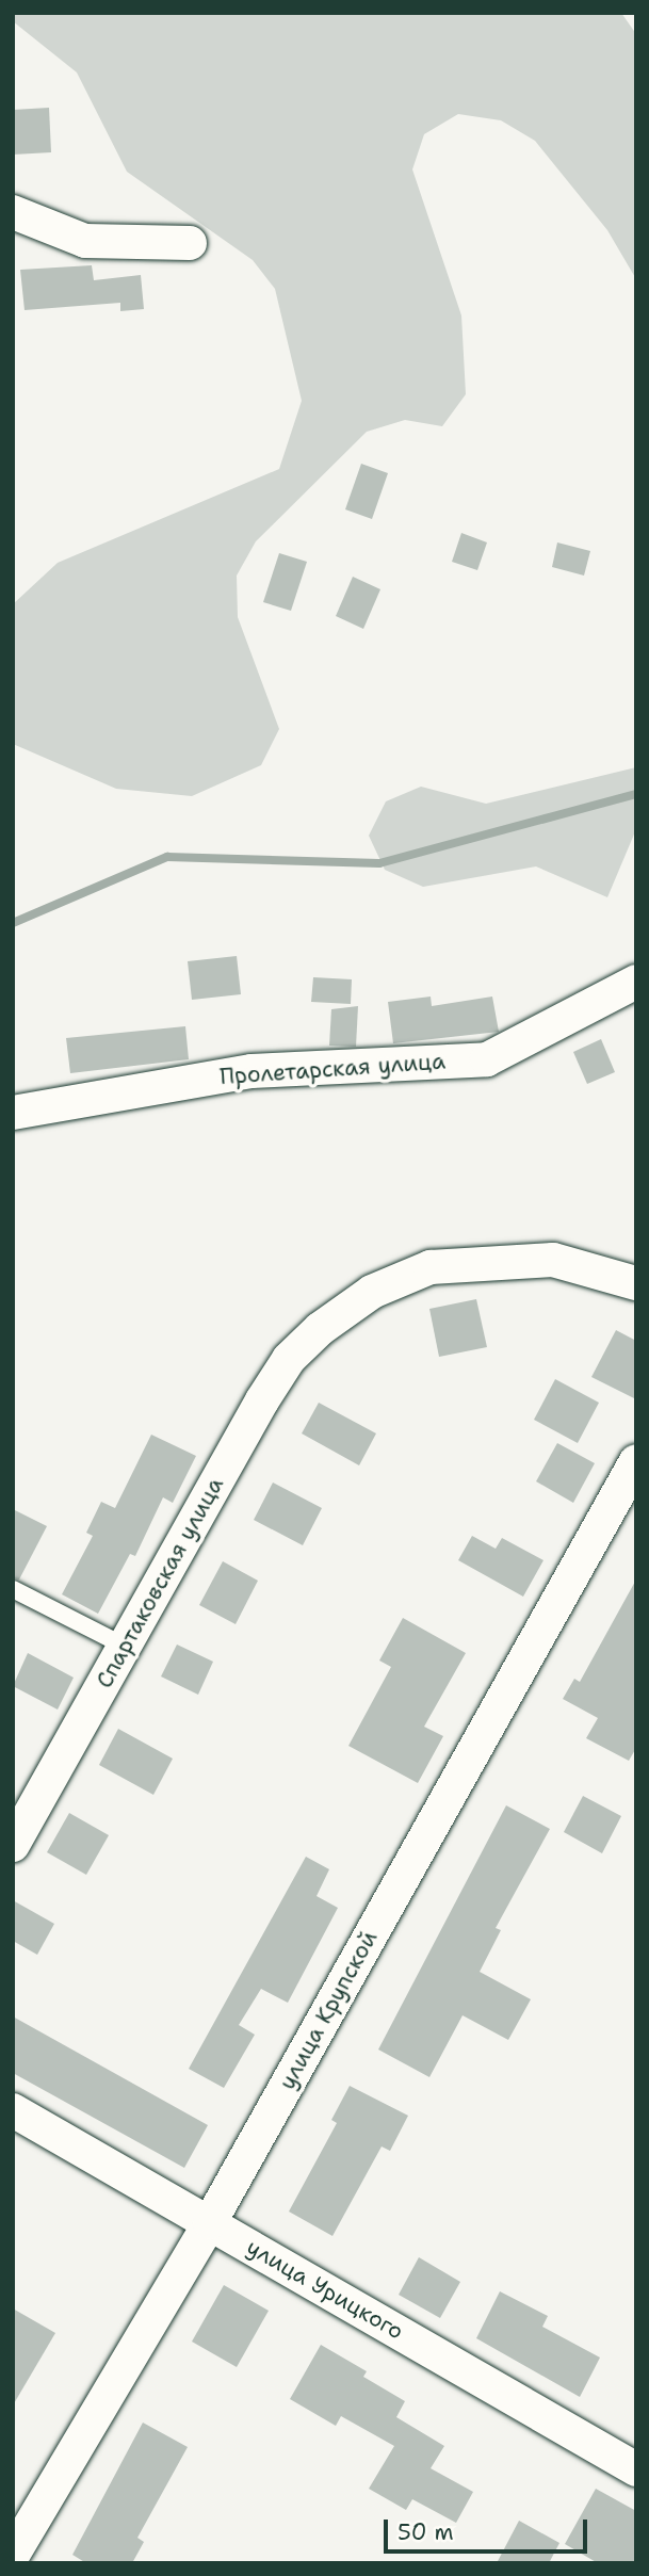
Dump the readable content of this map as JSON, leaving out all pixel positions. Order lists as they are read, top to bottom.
{
  "streets": {
    "street": [
      "Пролетарская улица",
      "Спартаковская улица",
      "улица Крупской",
      "улица Урицкого"
    ]
  },
  "crossings": [
    ["улица Крупской", "улица Урицкого"]
  ],
  "scale_bar": "50 m"
}
